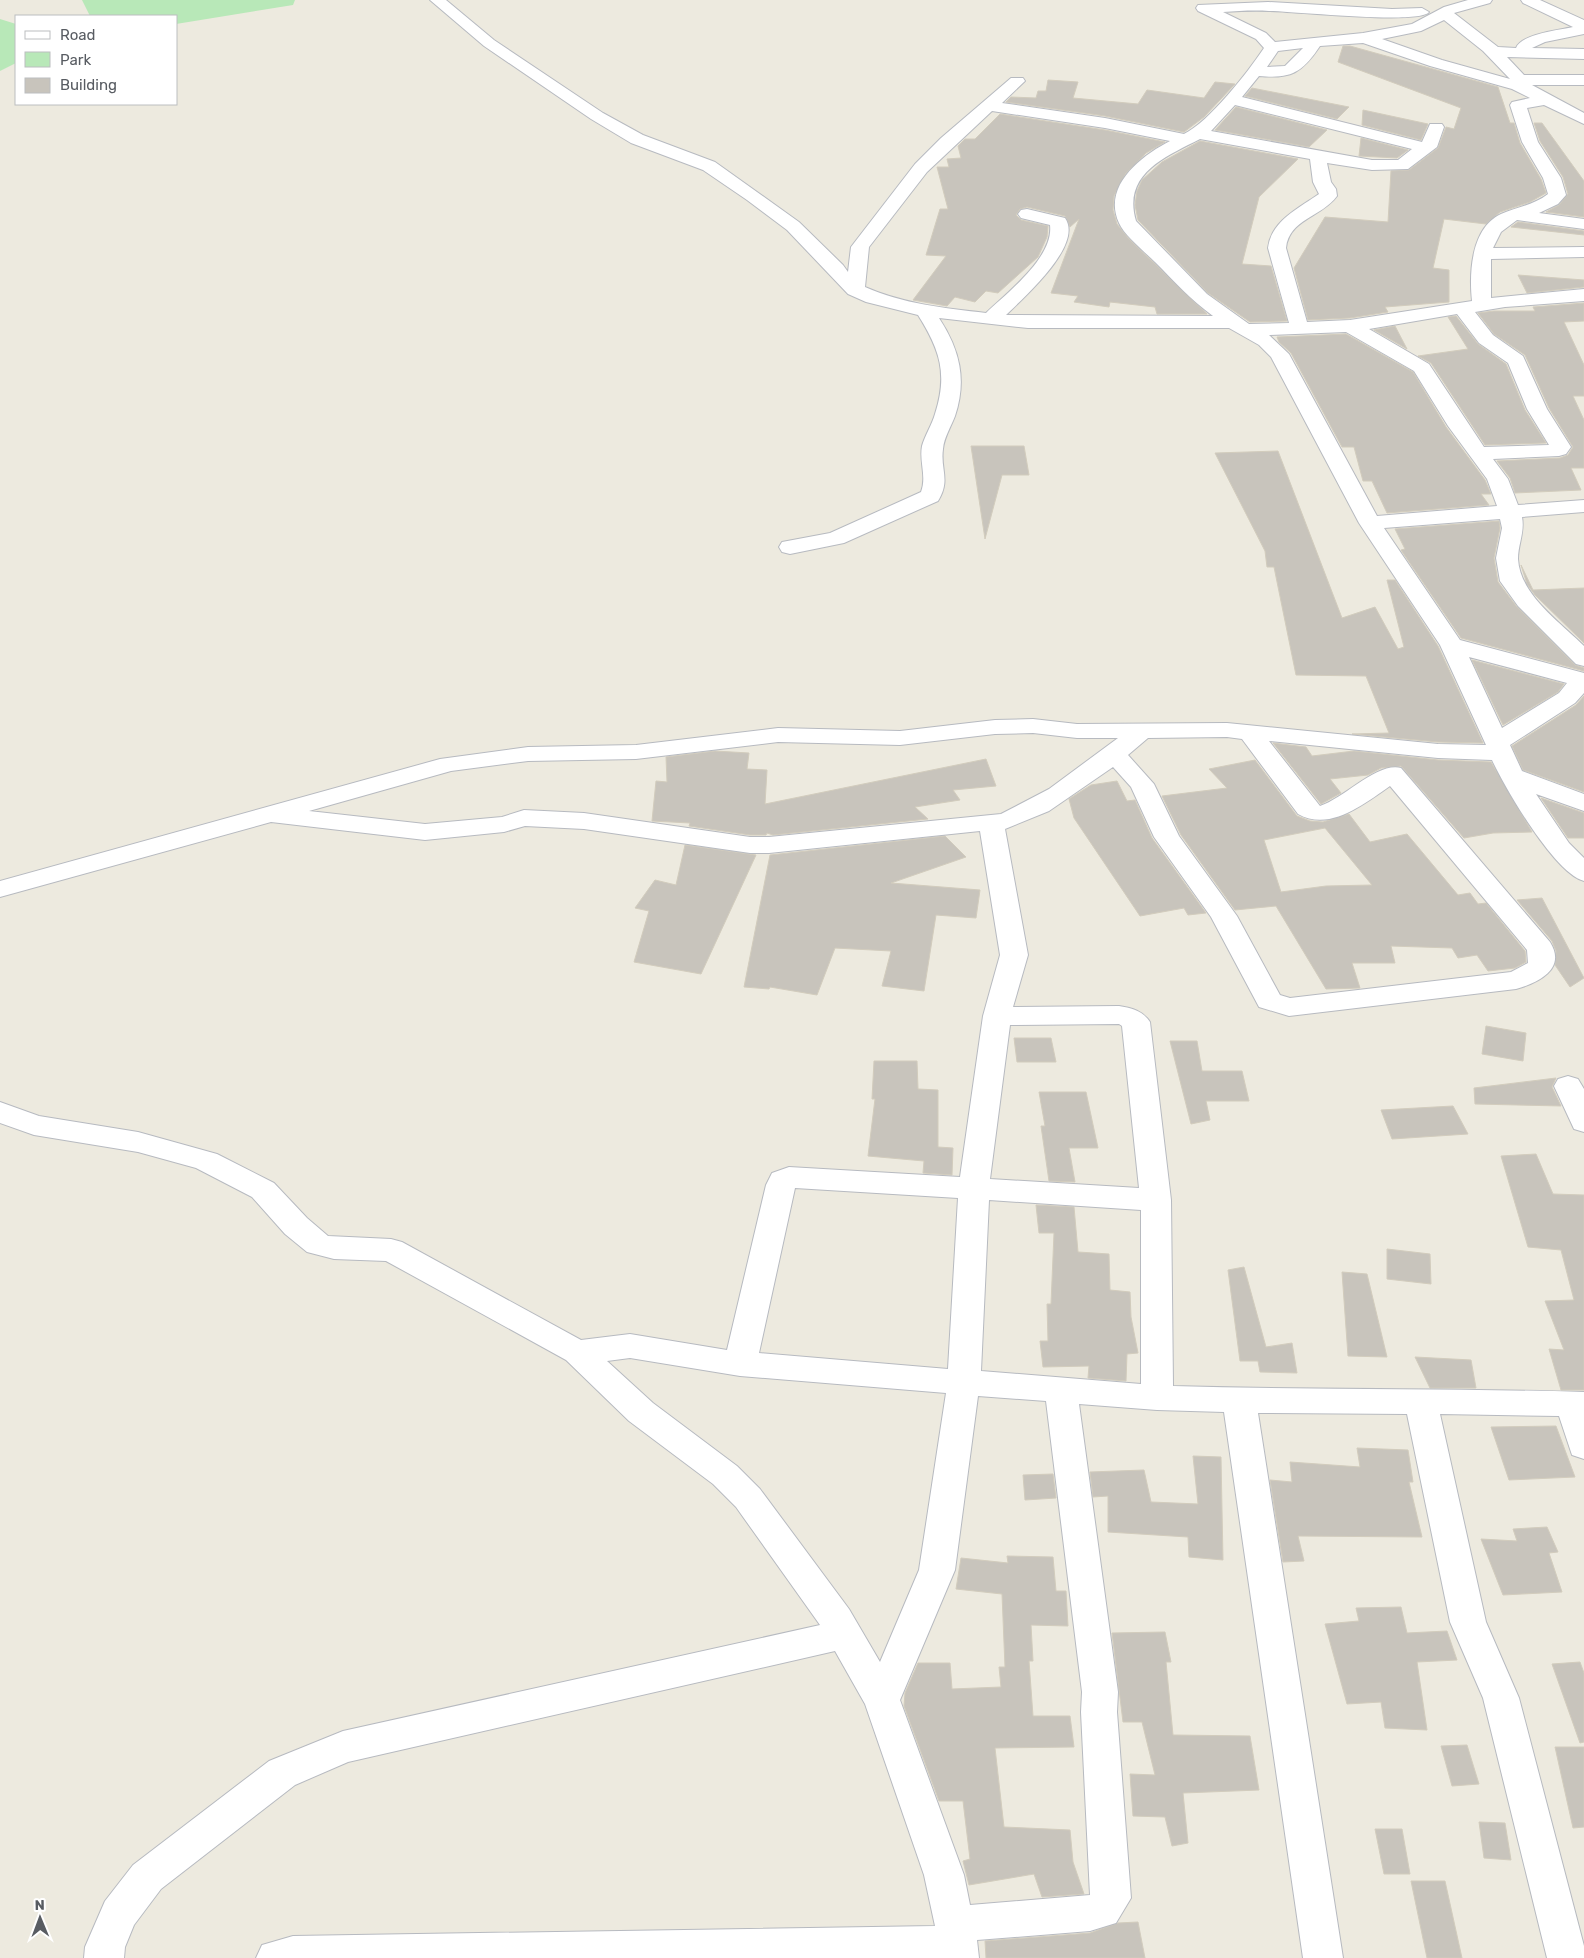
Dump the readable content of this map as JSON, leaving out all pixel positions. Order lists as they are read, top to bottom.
{
  "legend": ["Road", "Park", "Building"],
  "north": "top"
}
